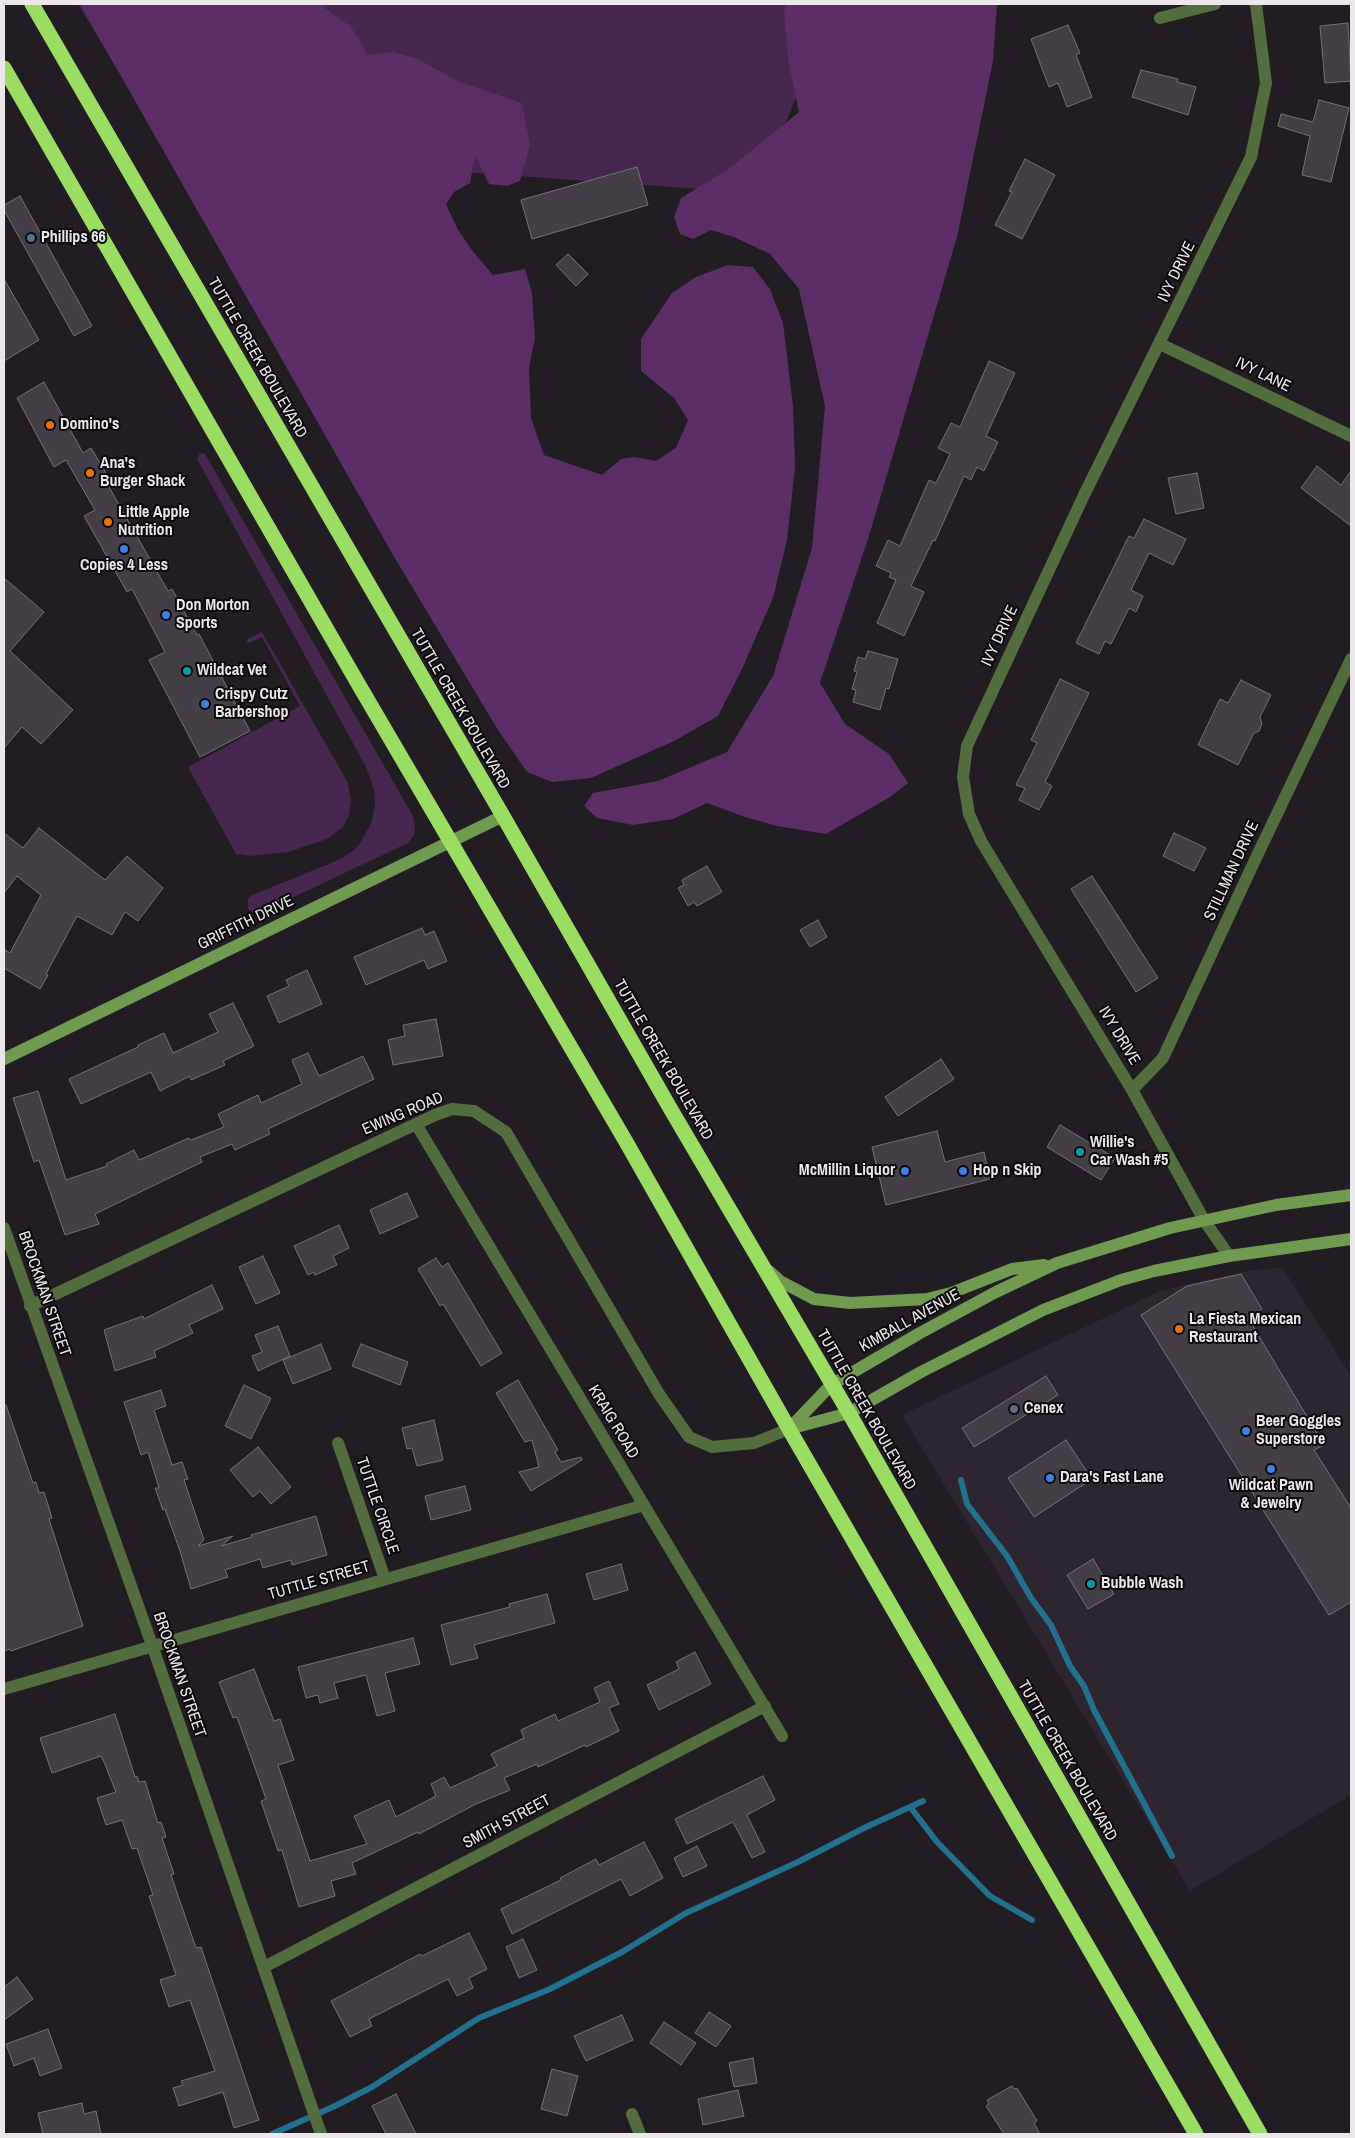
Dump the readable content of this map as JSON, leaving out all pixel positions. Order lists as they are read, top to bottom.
{
  "streets": {
    "highway": ["TUTTLE CREEK BOULEVARD"],
    "main road": ["GRIFFITH DRIVE", "KIMBALL AVENUE"],
    "street": [
      "IVY DRIVE",
      "IVY LANE",
      "STILLMAN DRIVE",
      "EWING ROAD",
      "BROCKMAN STREET",
      "KRAIG ROAD",
      "TUTTLE CIRCLE",
      "TUTTLE STREET",
      "SMITH STREET"
    ]
  },
  "crossings": [
    ["IVY DRIVE", "IVY LANE"],
    ["IVY DRIVE", "STILLMAN DRIVE"],
    ["IVY DRIVE", "KIMBALL AVENUE"],
    ["TUTTLE CREEK BOULEVARD", "GRIFFITH DRIVE"],
    ["TUTTLE CREEK BOULEVARD", "KIMBALL AVENUE"],
    ["EWING ROAD", "BROCKMAN STREET"],
    ["EWING ROAD", "KIMBALL AVENUE"],
    ["EWING ROAD", "KRAIG ROAD"],
    ["BROCKMAN STREET", "TUTTLE STREET"],
    ["BROCKMAN STREET", "SMITH STREET"],
    ["KRAIG ROAD", "TUTTLE STREET"],
    ["KRAIG ROAD", "SMITH STREET"],
    ["TUTTLE CIRCLE", "TUTTLE STREET"]
  ],
  "places": [
    "Phillips 66",
    "Domino's",
    "Ana's Burger Shack",
    "Little Apple Nutrition",
    "Copies 4 Less",
    "Don Morton Sports",
    "Wildcat Vet",
    "Crispy Cutz Barbershop",
    "Willie's Car Wash #5",
    "McMillin Liquor",
    "Hop n Skip",
    "La Fiesta Mexican Restaurant",
    "Cenex",
    "Beer Goggles Superstore",
    "Wildcat Pawn & Jewelry",
    "Dara's Fast Lane",
    "Bubble Wash"
  ]
}
